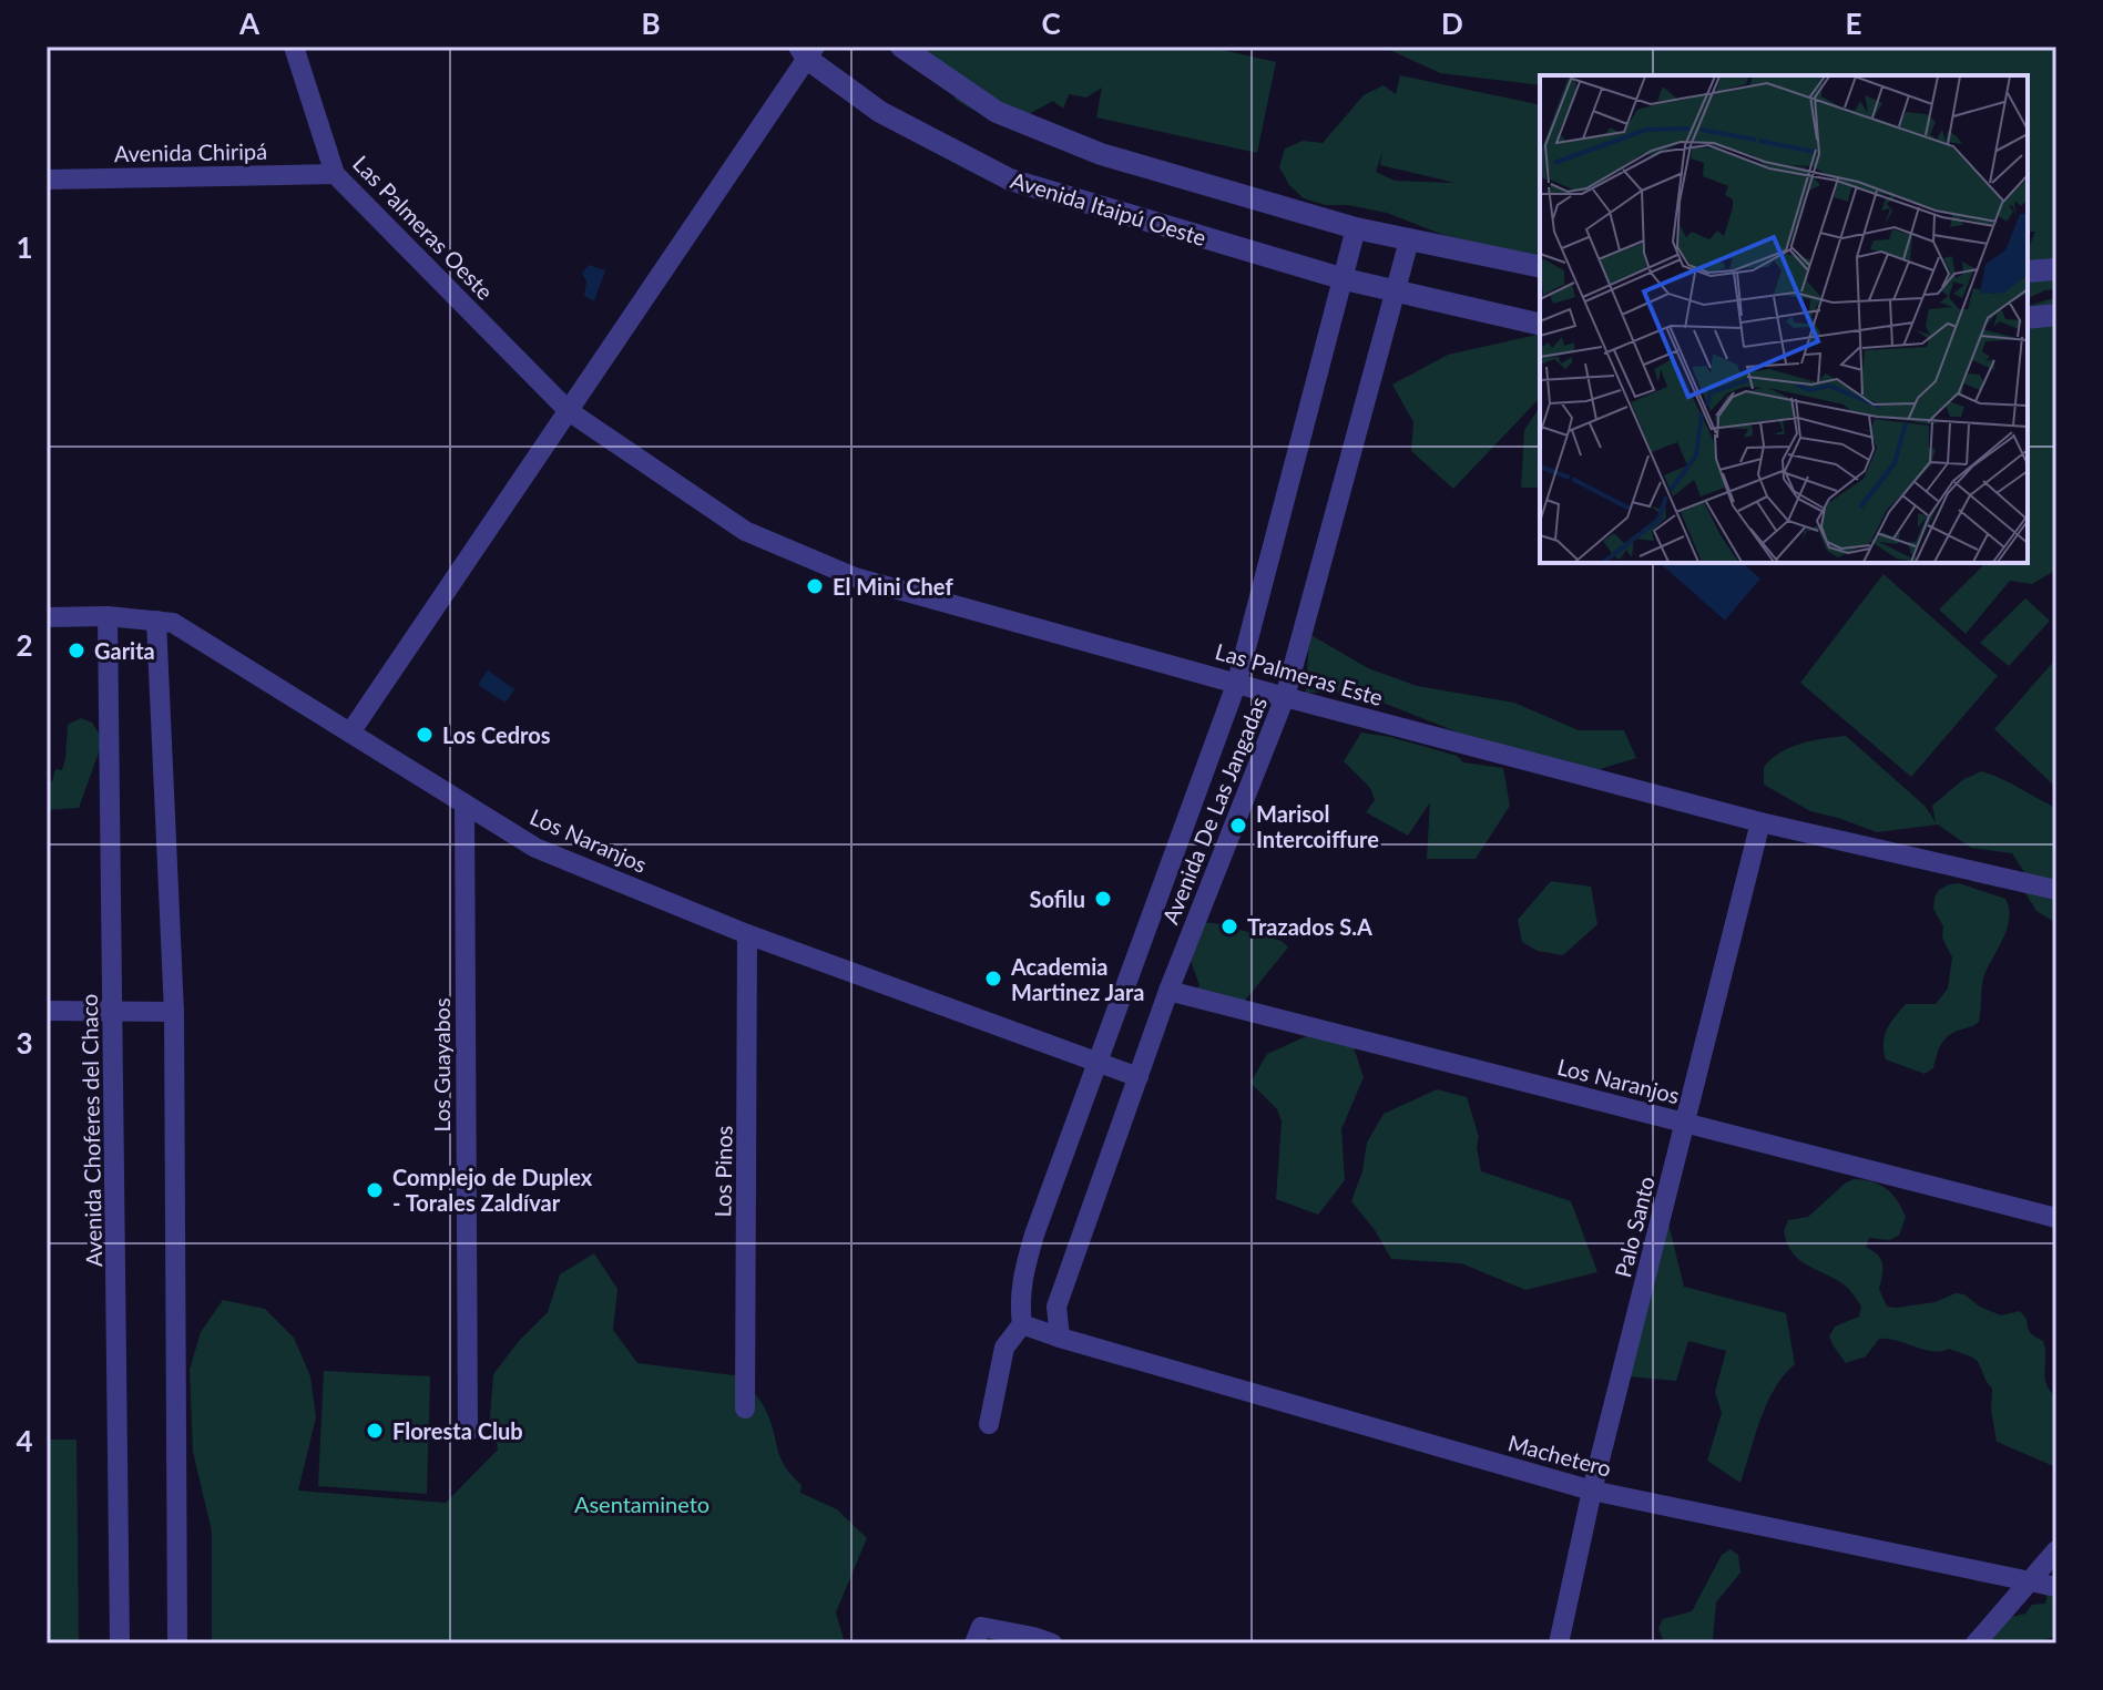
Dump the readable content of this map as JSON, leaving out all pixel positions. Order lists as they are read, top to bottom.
{
  "streets": {
    "street": [
      "Avenida Chiripá",
      "Avenida Itaipú Oeste",
      "Las Palmeras Oeste",
      "Las Palmeras Este",
      "Avenida De Las Jangadas",
      "Los Naranjos",
      "Los Guayabos",
      "Avenida Choferes del Chaco",
      "Los Pinos",
      "Palo Santo",
      "Machetero"
    ]
  },
  "crossings": [
    ["Avenida Chiripá", "Las Palmeras Oeste"],
    ["Avenida Itaipú Oeste", "Avenida De Las Jangadas"],
    ["Las Palmeras Oeste", "Las Palmeras Este"],
    ["Las Palmeras Este", "Avenida De Las Jangadas"],
    ["Las Palmeras Este", "Palo Santo"],
    ["Avenida De Las Jangadas", "Los Naranjos"],
    ["Avenida De Las Jangadas", "Machetero"],
    ["Los Naranjos", "Los Guayabos"],
    ["Los Naranjos", "Avenida Choferes del Chaco"],
    ["Los Naranjos", "Los Pinos"],
    ["Los Naranjos", "Palo Santo"],
    ["Palo Santo", "Machetero"]
  ],
  "parks": ["Asentamineto"],
  "places": [
    "El Mini Chef",
    "Garita",
    "Los Cedros",
    "Marisol Intercoiffure",
    "Sofilu",
    "Trazados S.A",
    "Academia Martinez Jara",
    "Complejo de Duplex - Torales Zaldívar",
    "Floresta Club"
  ],
  "grid": {
    "columns": [
      "A",
      "B",
      "C",
      "D",
      "E"
    ],
    "rows": [
      "1",
      "2",
      "3",
      "4"
    ]
  }
}
